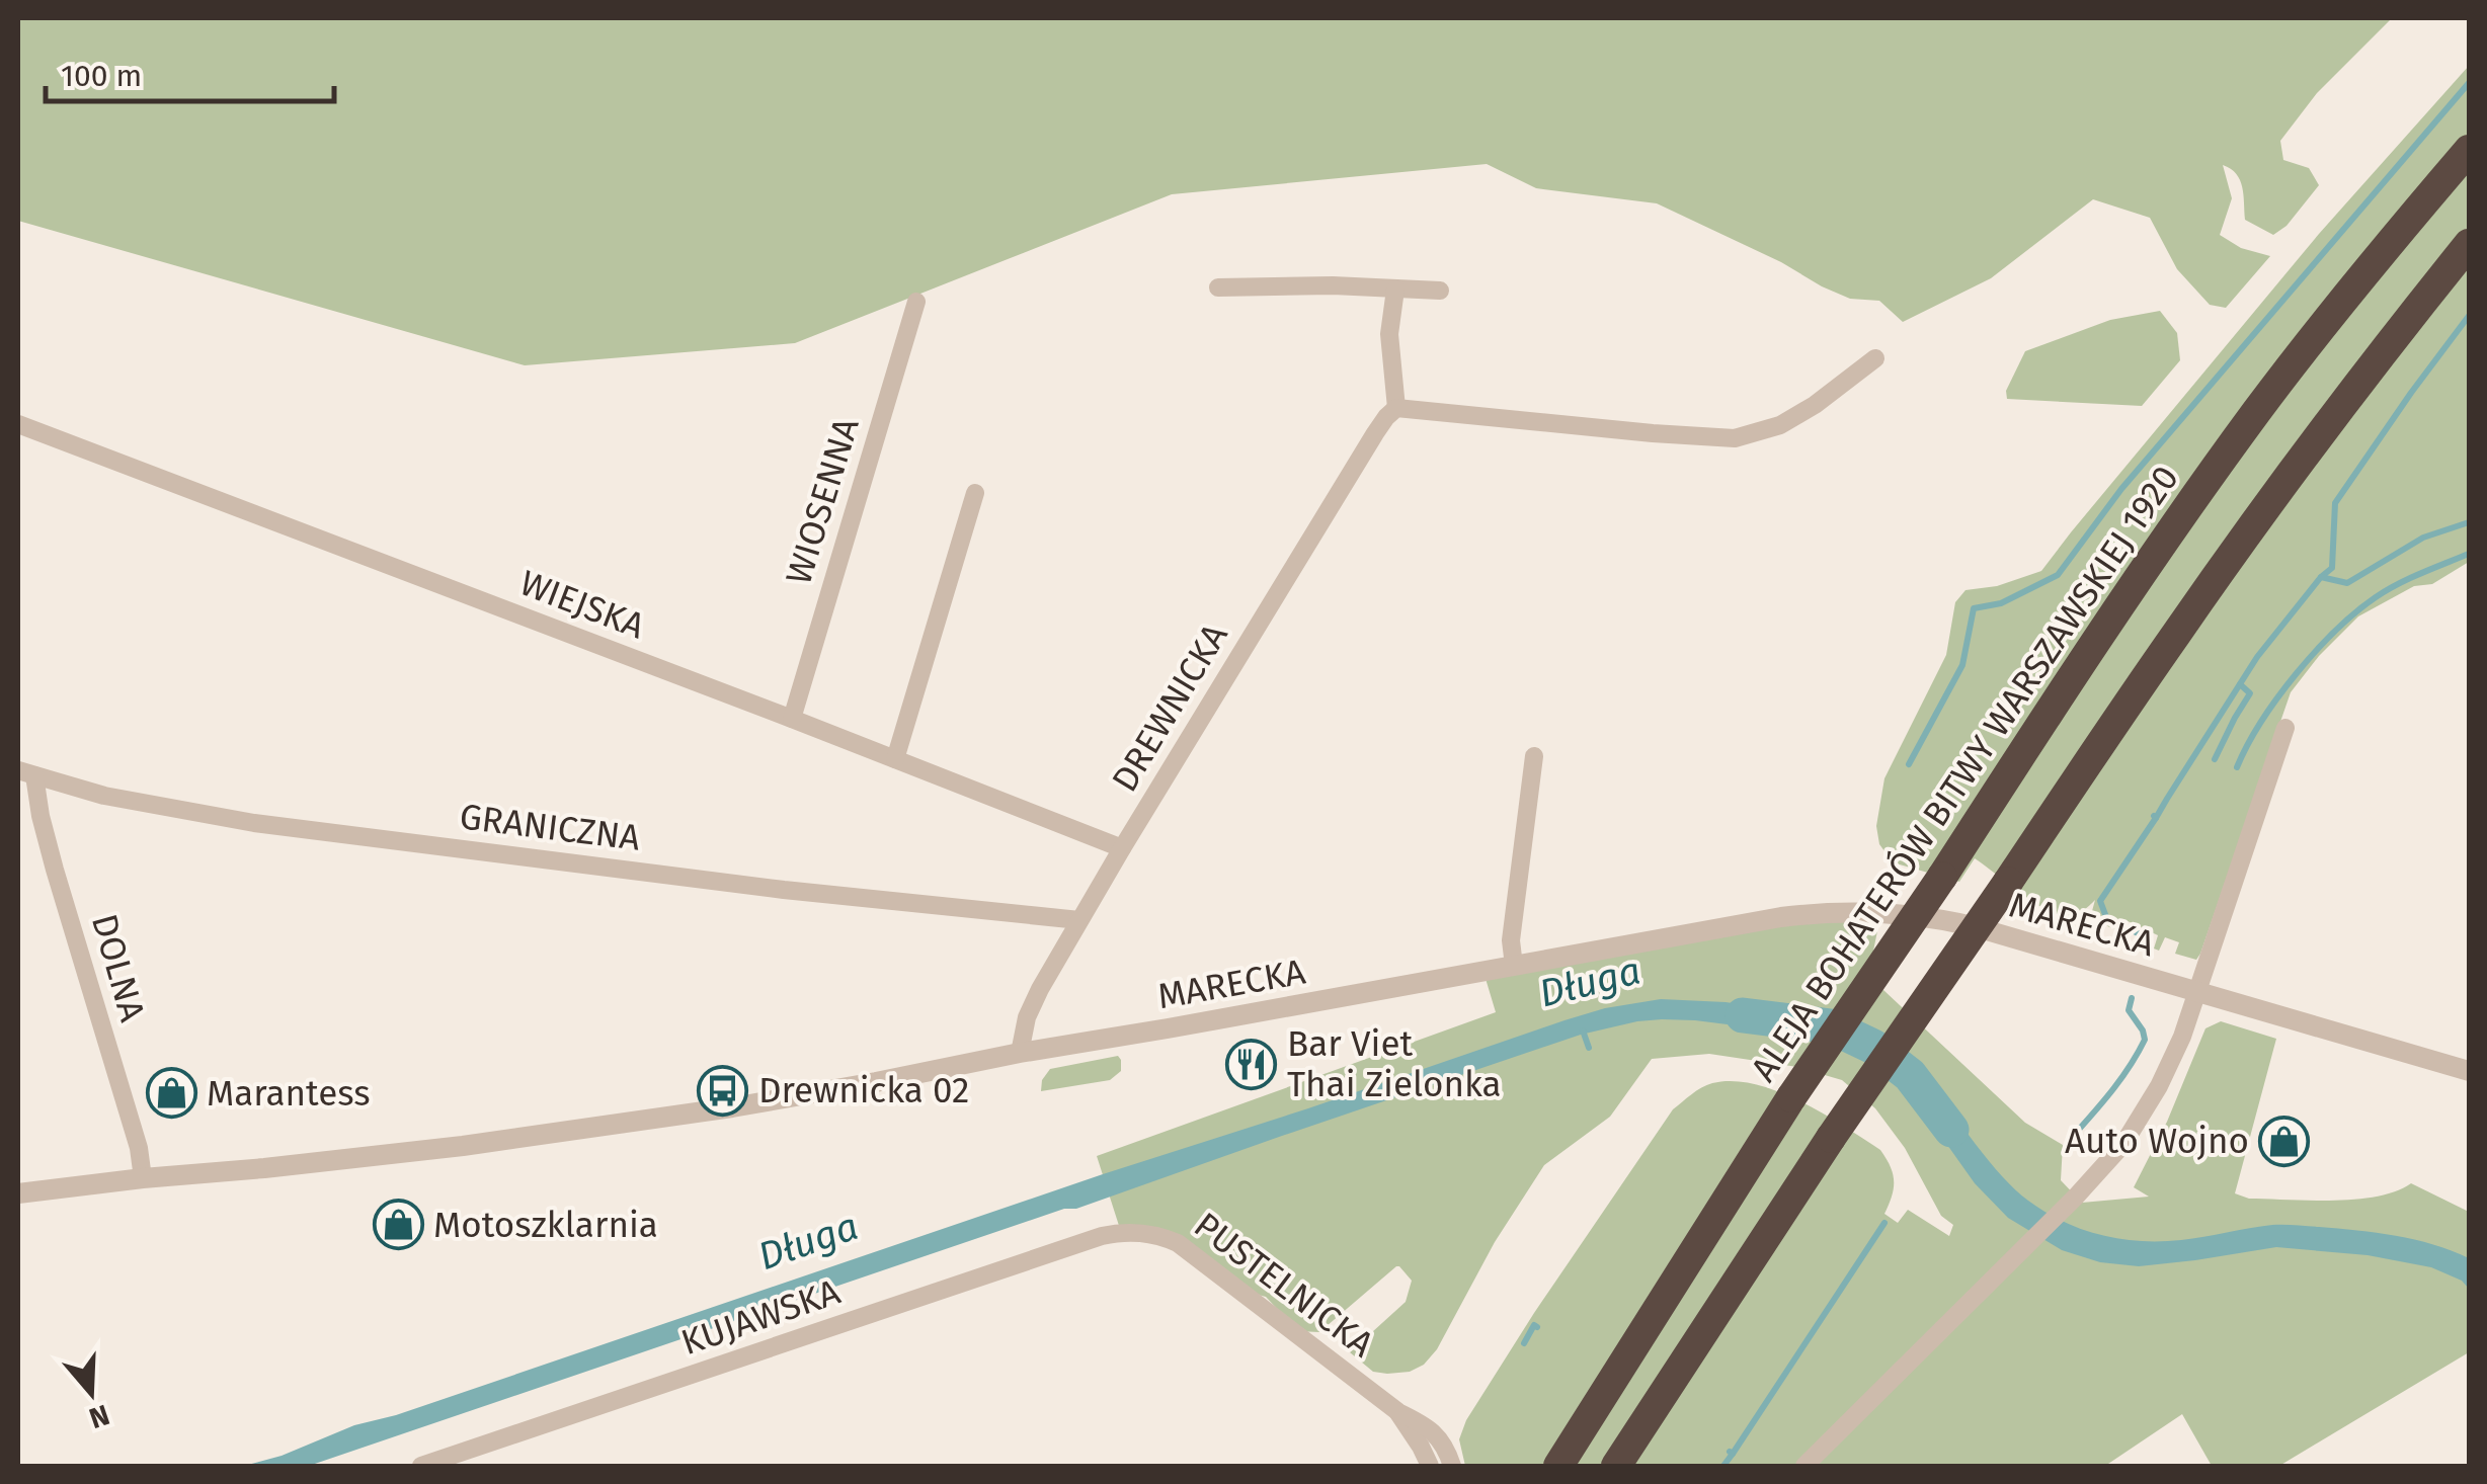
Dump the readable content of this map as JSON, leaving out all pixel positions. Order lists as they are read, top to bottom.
{
  "streets": {
    "highway": ["ALEJA BOHATERÓW BITWY WARSZAWSKIEJ 1920"],
    "street": [
      "WIOSENNA",
      "WIEJSKA",
      "DREWNICKA",
      "GRANICZNA",
      "MARECKA",
      "DOLNA",
      "PUSTELNICKA",
      "KUJAWSKA"
    ]
  },
  "crossings": [
    ["WIOSENNA", "WIEJSKA"],
    ["WIEJSKA", "DREWNICKA"],
    ["DREWNICKA", "GRANICZNA"],
    ["DREWNICKA", "MARECKA"],
    ["GRANICZNA", "DOLNA"],
    ["MARECKA", "DOLNA"],
    ["PUSTELNICKA", "KUJAWSKA"]
  ],
  "water": ["Długa"],
  "places": {
    "restaurant": ["Bar Viet Thai Zielonka"],
    "bus stop": ["Drewnicka 02"],
    "shop": ["Marantess", "Auto Wojno", "Motoszklarnia"]
  },
  "scale_bar": "100 m",
  "north": "bottom"
}
